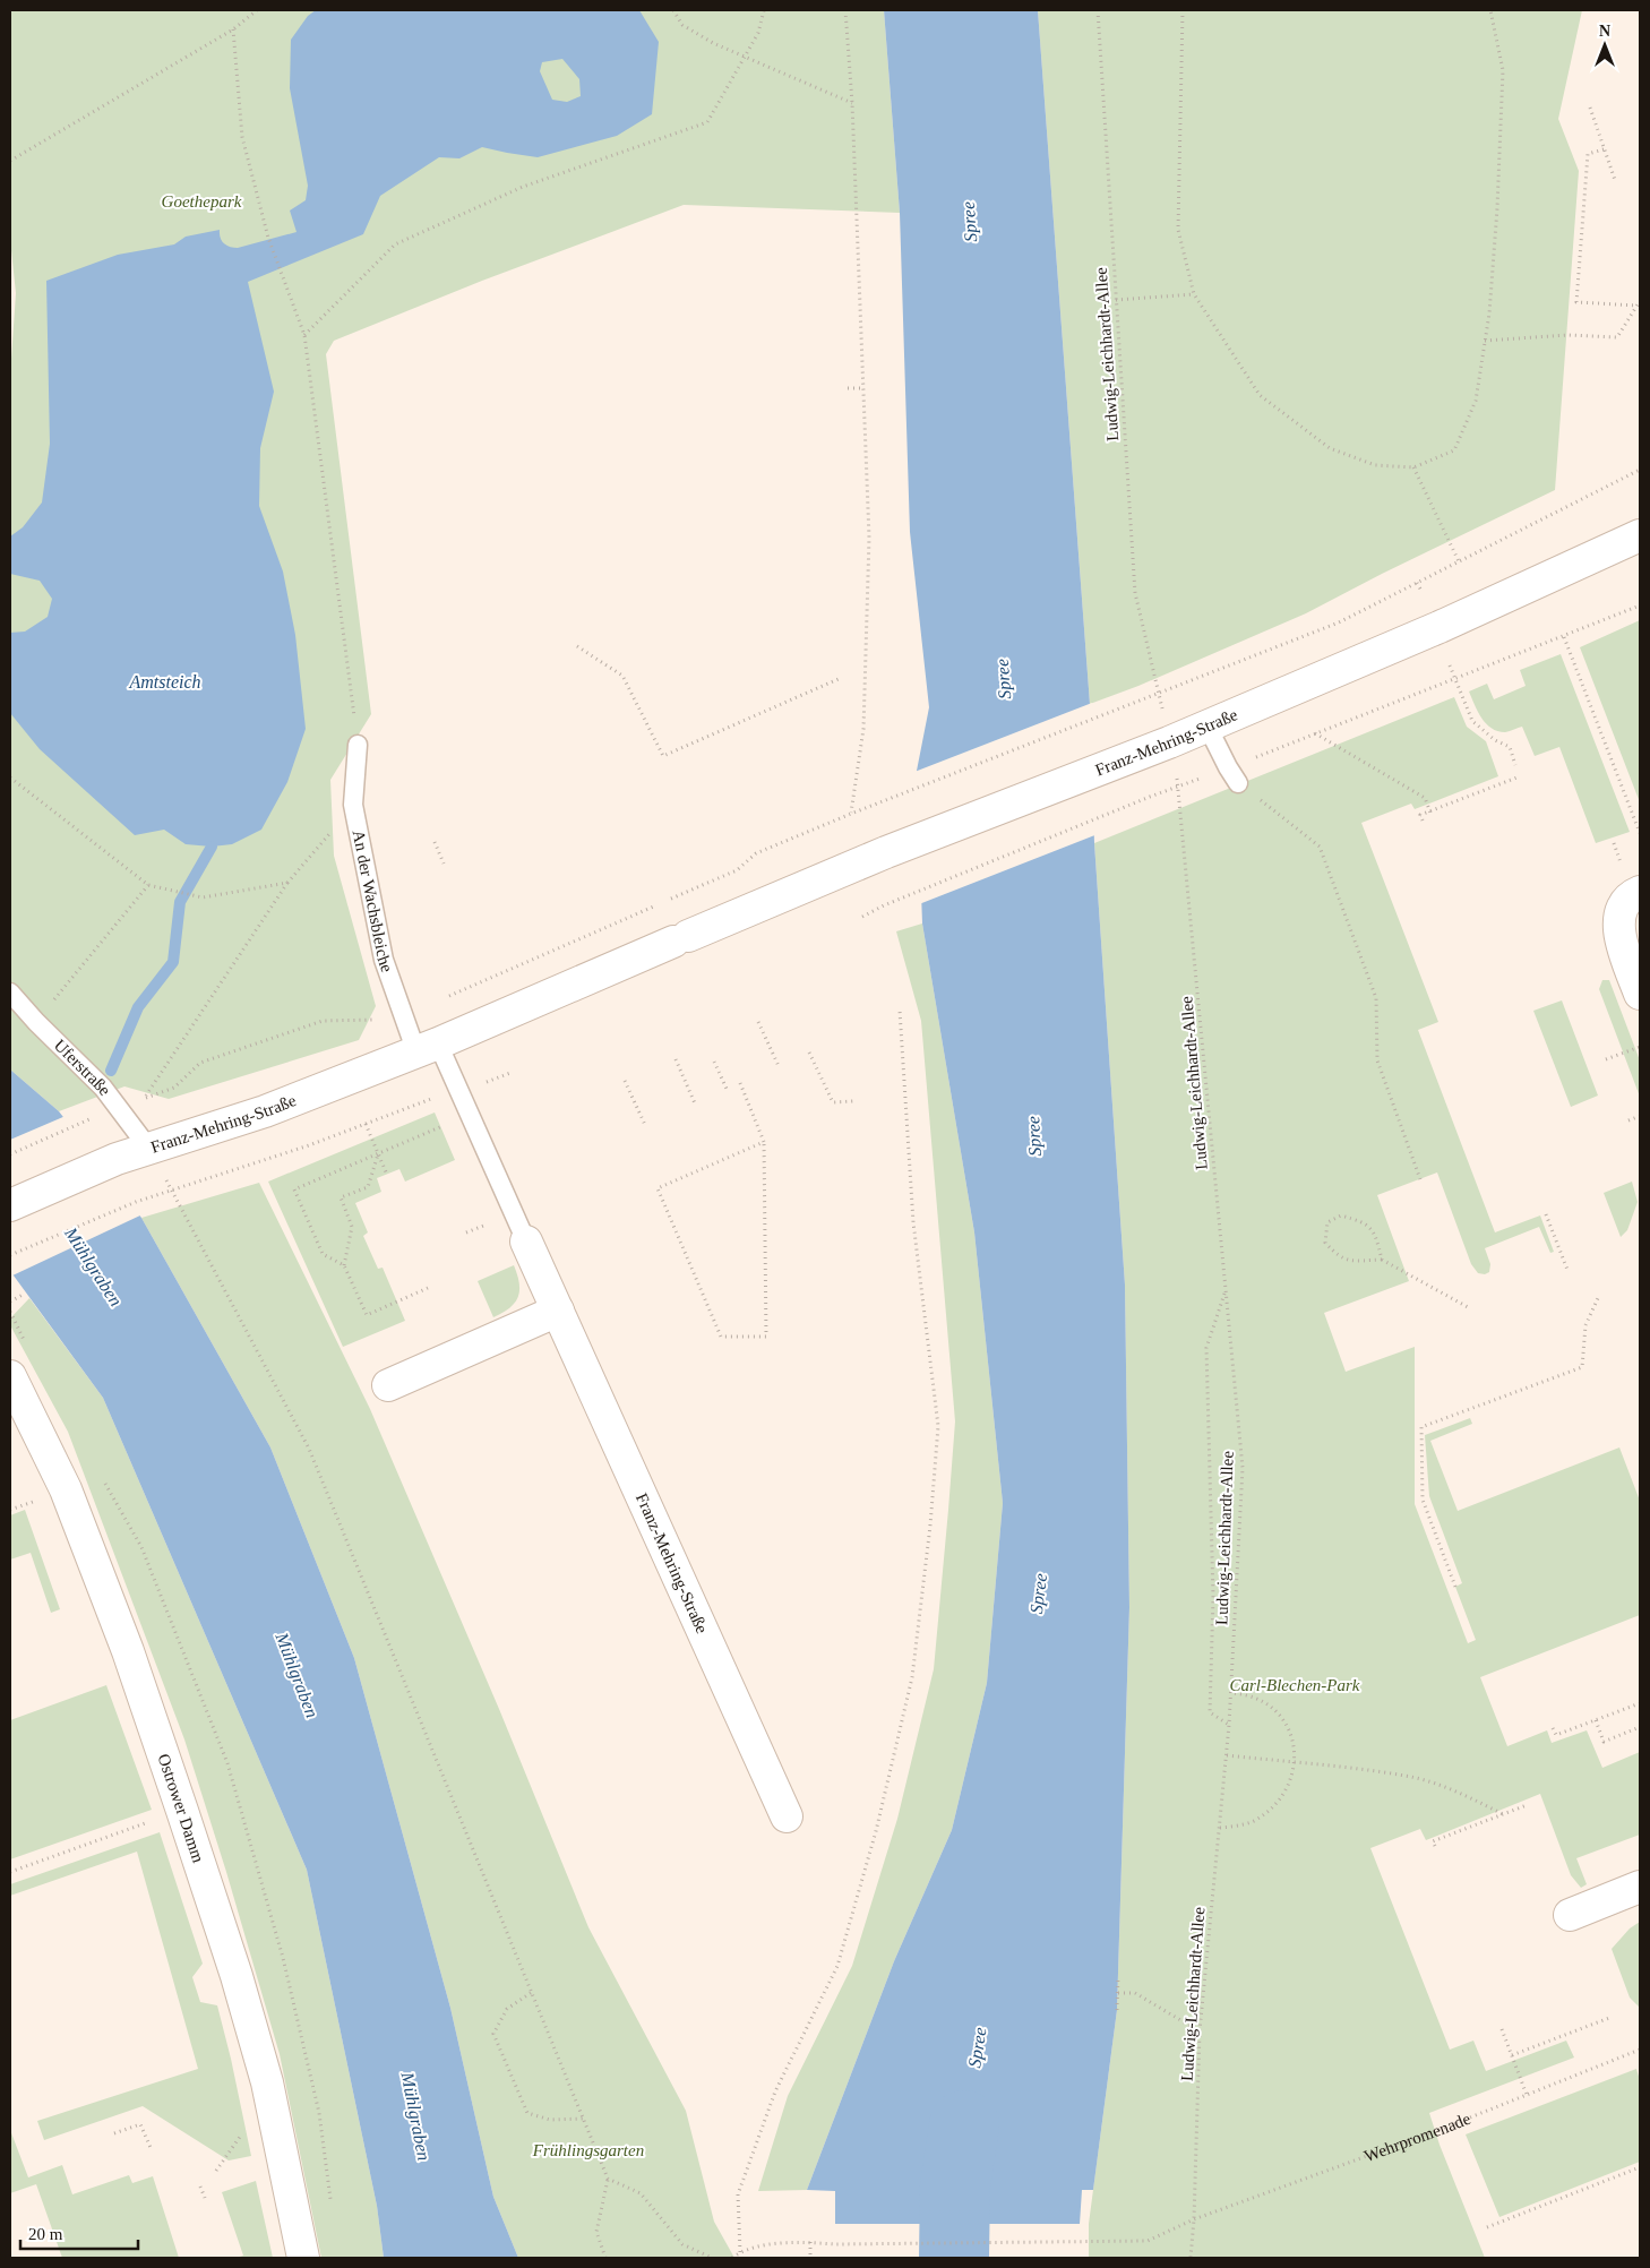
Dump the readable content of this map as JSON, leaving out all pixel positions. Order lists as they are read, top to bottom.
{
  "streets": {
    "street": ["Franz-Mehring-Straße", "Ostrower Damm"],
    "lane": ["An der Wachsbleiche", "Uferstraße"],
    "path": ["Ludwig-Leichhardt-Allee", "Wehrpromenade"]
  },
  "crossings": [
    ["Ludwig-Leichhardt-Allee", "Wehrpromenade"],
    ["Franz-Mehring-Straße", "An der Wachsbleiche"],
    ["Franz-Mehring-Straße", "Uferstraße"]
  ],
  "water": ["Spree", "Amtsteich", "Mühlgraben"],
  "parks": ["Goethepark", "Carl-Blechen-Park", "Frühlingsgarten"],
  "scale_bar": "20 m",
  "north": "top"
}
